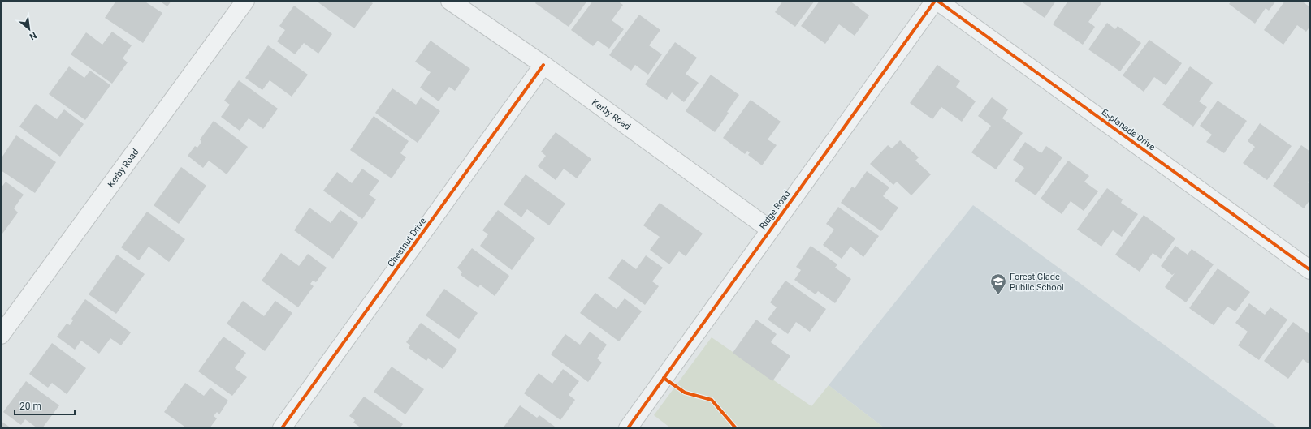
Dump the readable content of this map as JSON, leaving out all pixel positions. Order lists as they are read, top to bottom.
{
  "streets": {
    "street": [
      "Kerby Road",
      "Esplanade Drive",
      "Ridge Road",
      "Chestnut Drive"
    ]
  },
  "crossings": [
    ["Kerby Road", "Ridge Road"],
    ["Kerby Road", "Chestnut Drive"],
    ["Esplanade Drive", "Ridge Road"]
  ],
  "places": {
    "school or university": ["Forest Glade Public School"]
  },
  "scale_bar": "20 m",
  "north": "bottom right"
}
